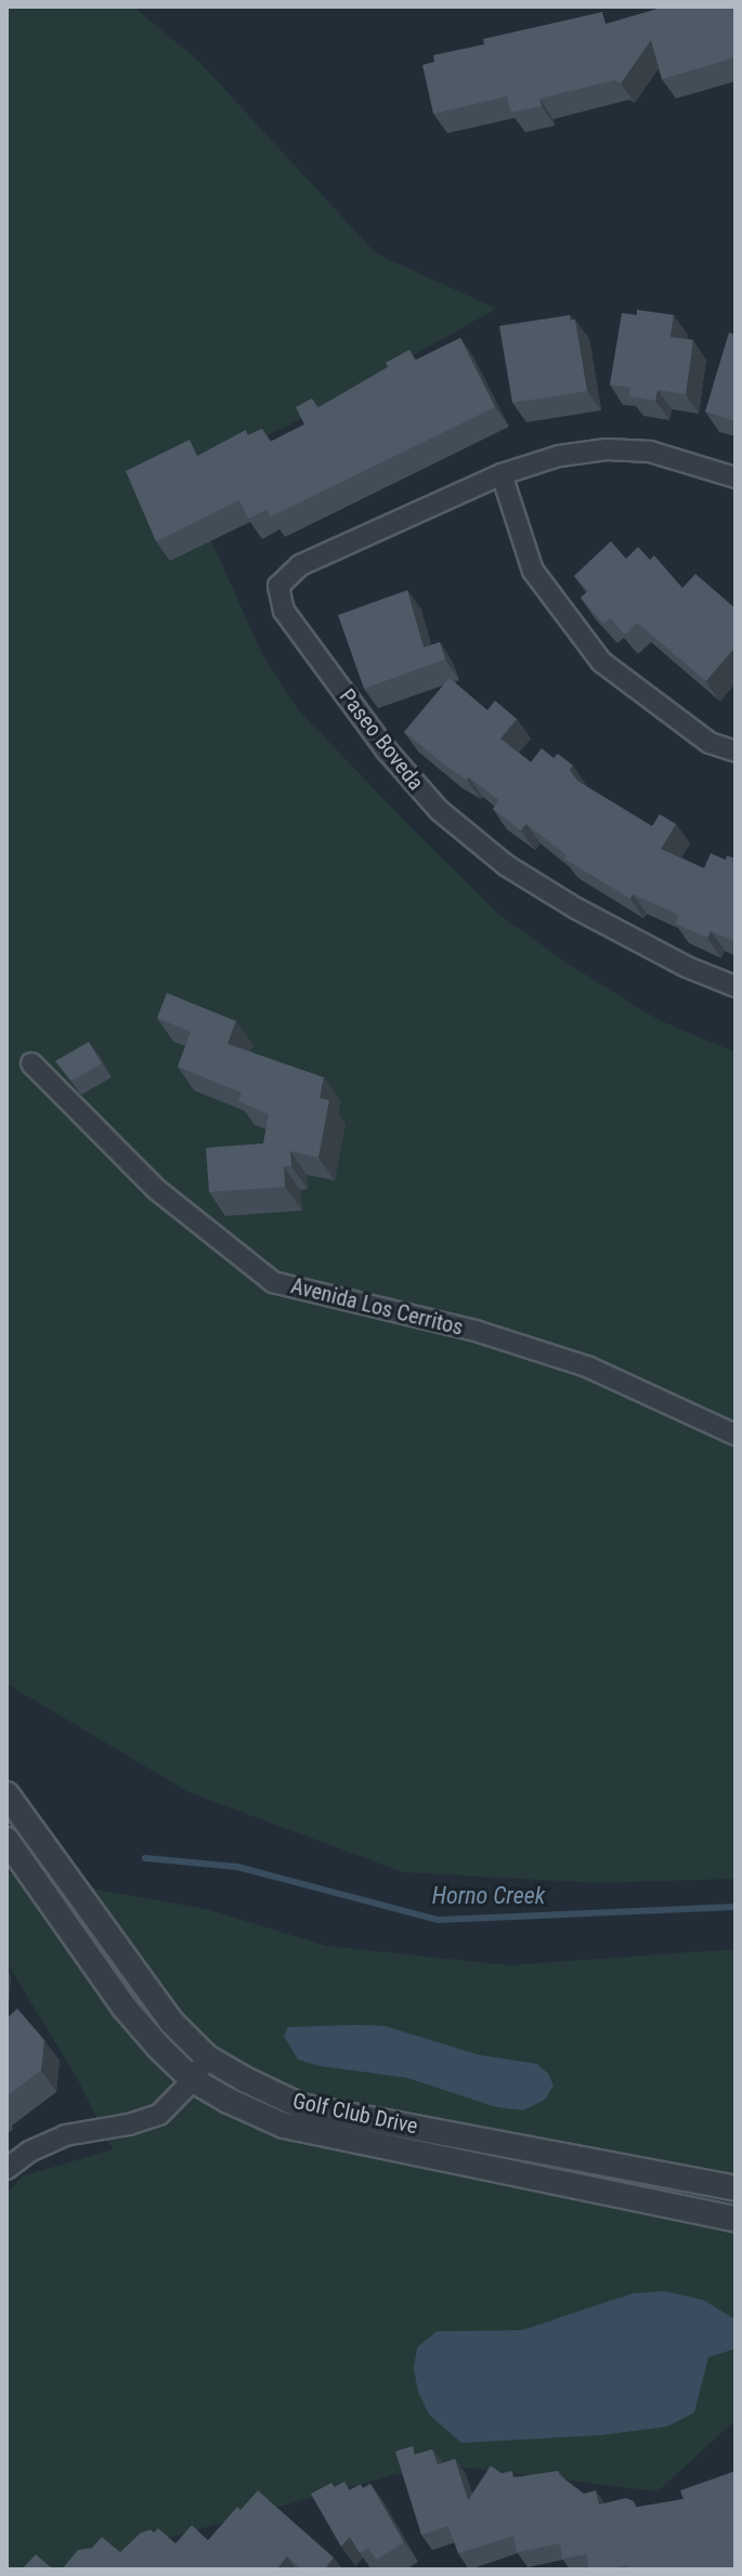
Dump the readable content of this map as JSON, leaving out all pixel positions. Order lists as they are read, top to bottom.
{
  "streets": {
    "street": ["Paseo Boveda", "Avenida Los Cerritos", "Golf Club Drive"]
  },
  "water": ["Horno Creek"]
}
